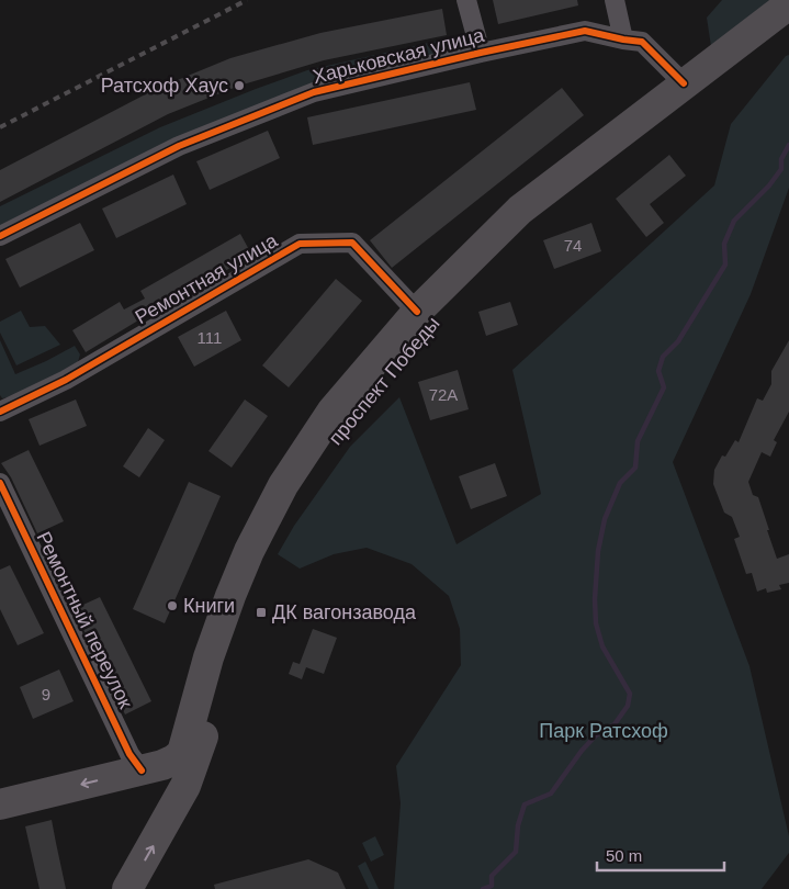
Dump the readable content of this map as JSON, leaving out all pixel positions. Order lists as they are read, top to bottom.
{
  "streets": {
    "main road": ["проспект Победы"],
    "street": ["Харьковская улица", "Ремонтная улица", "Ремонтный переулок"]
  },
  "crossings": [
    ["Харьковская улица", "проспект Победы"],
    ["Ремонтная улица", "проспект Победы"],
    ["проспект Победы", "Ремонтный переулок"]
  ],
  "parks": ["Парк Ратсхоф"],
  "places": {
    "other": ["Ратсхоф Хаус", "Книги"],
    "transit": ["ДК вагонзавода"]
  },
  "house_numbers": [
    "74",
    "111",
    "72А",
    "9"
  ],
  "scale_bar": "50 m"
}
